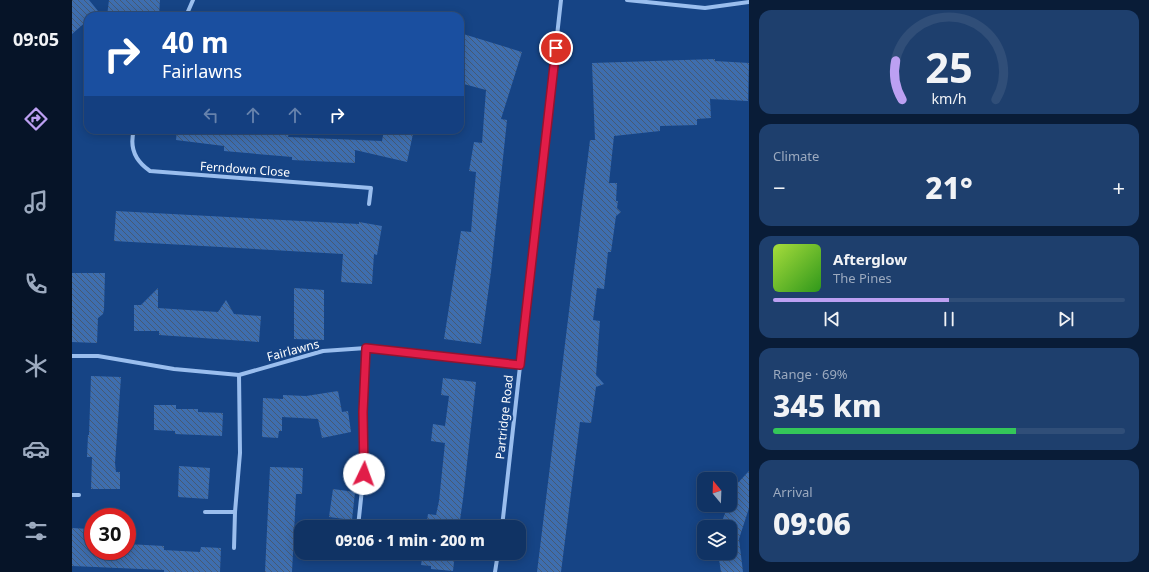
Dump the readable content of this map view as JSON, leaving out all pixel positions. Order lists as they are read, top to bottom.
{
  "streets": {
    "street": ["Ferndown Close", "Fairlawns", "Partridge Road"]
  },
  "crossings": [
    ["Fairlawns", "Partridge Road"]
  ],
  "north": "top",
  "page": {
    "tabs": "09:05",
    "turn": ["40 m", "Fairlawns"],
    "tile": [
      "Climate",
      ["Range · 69%", "345 km"],
      ["Arrival", "09:06"]
    ],
    "heat": ["−", "21°", "+"],
    "song": ["Afterglow", "The Pines"],
    "limit": "30",
    "trip": "09:06 · 1 min · 200 m",
    "gauge": ["25", "km/h"]
  }
}
